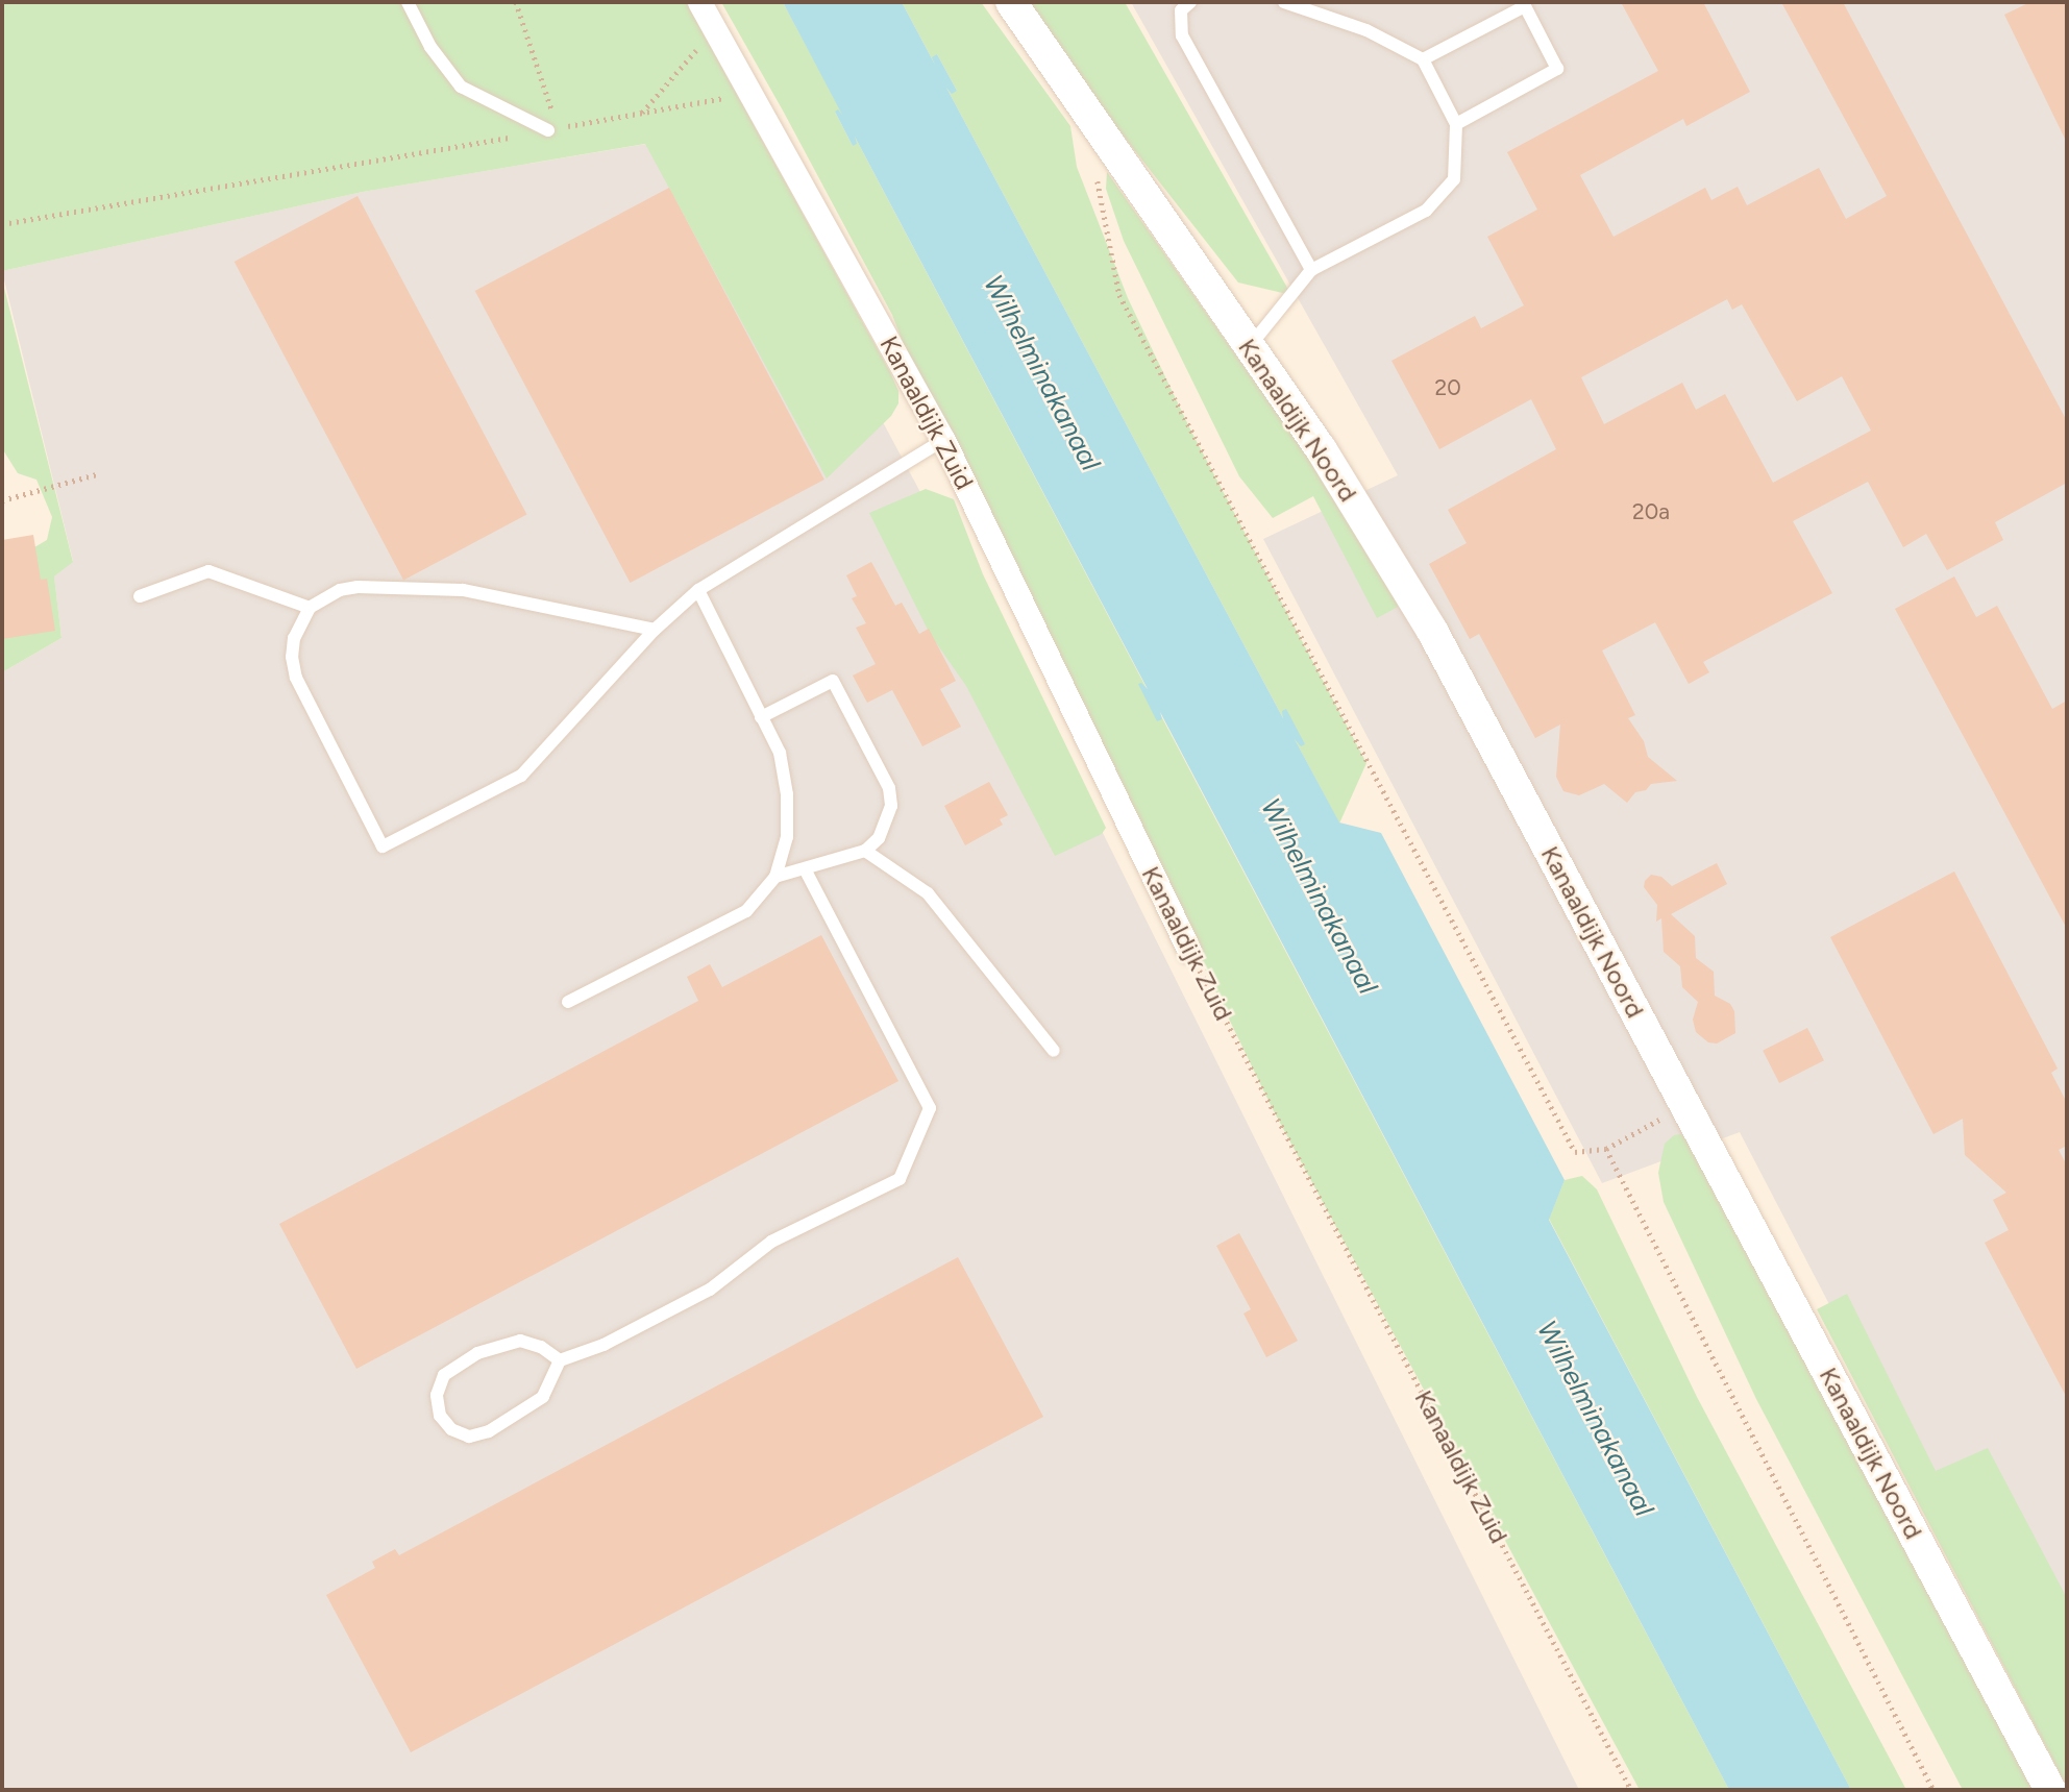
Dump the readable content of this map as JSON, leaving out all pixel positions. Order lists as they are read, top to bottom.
{
  "streets": {
    "street": ["Kanaaldijk Zuid", "Kanaaldijk Noord"]
  },
  "water": ["Wilhelminakanaal"],
  "house_numbers": ["20", "20a"]
}
